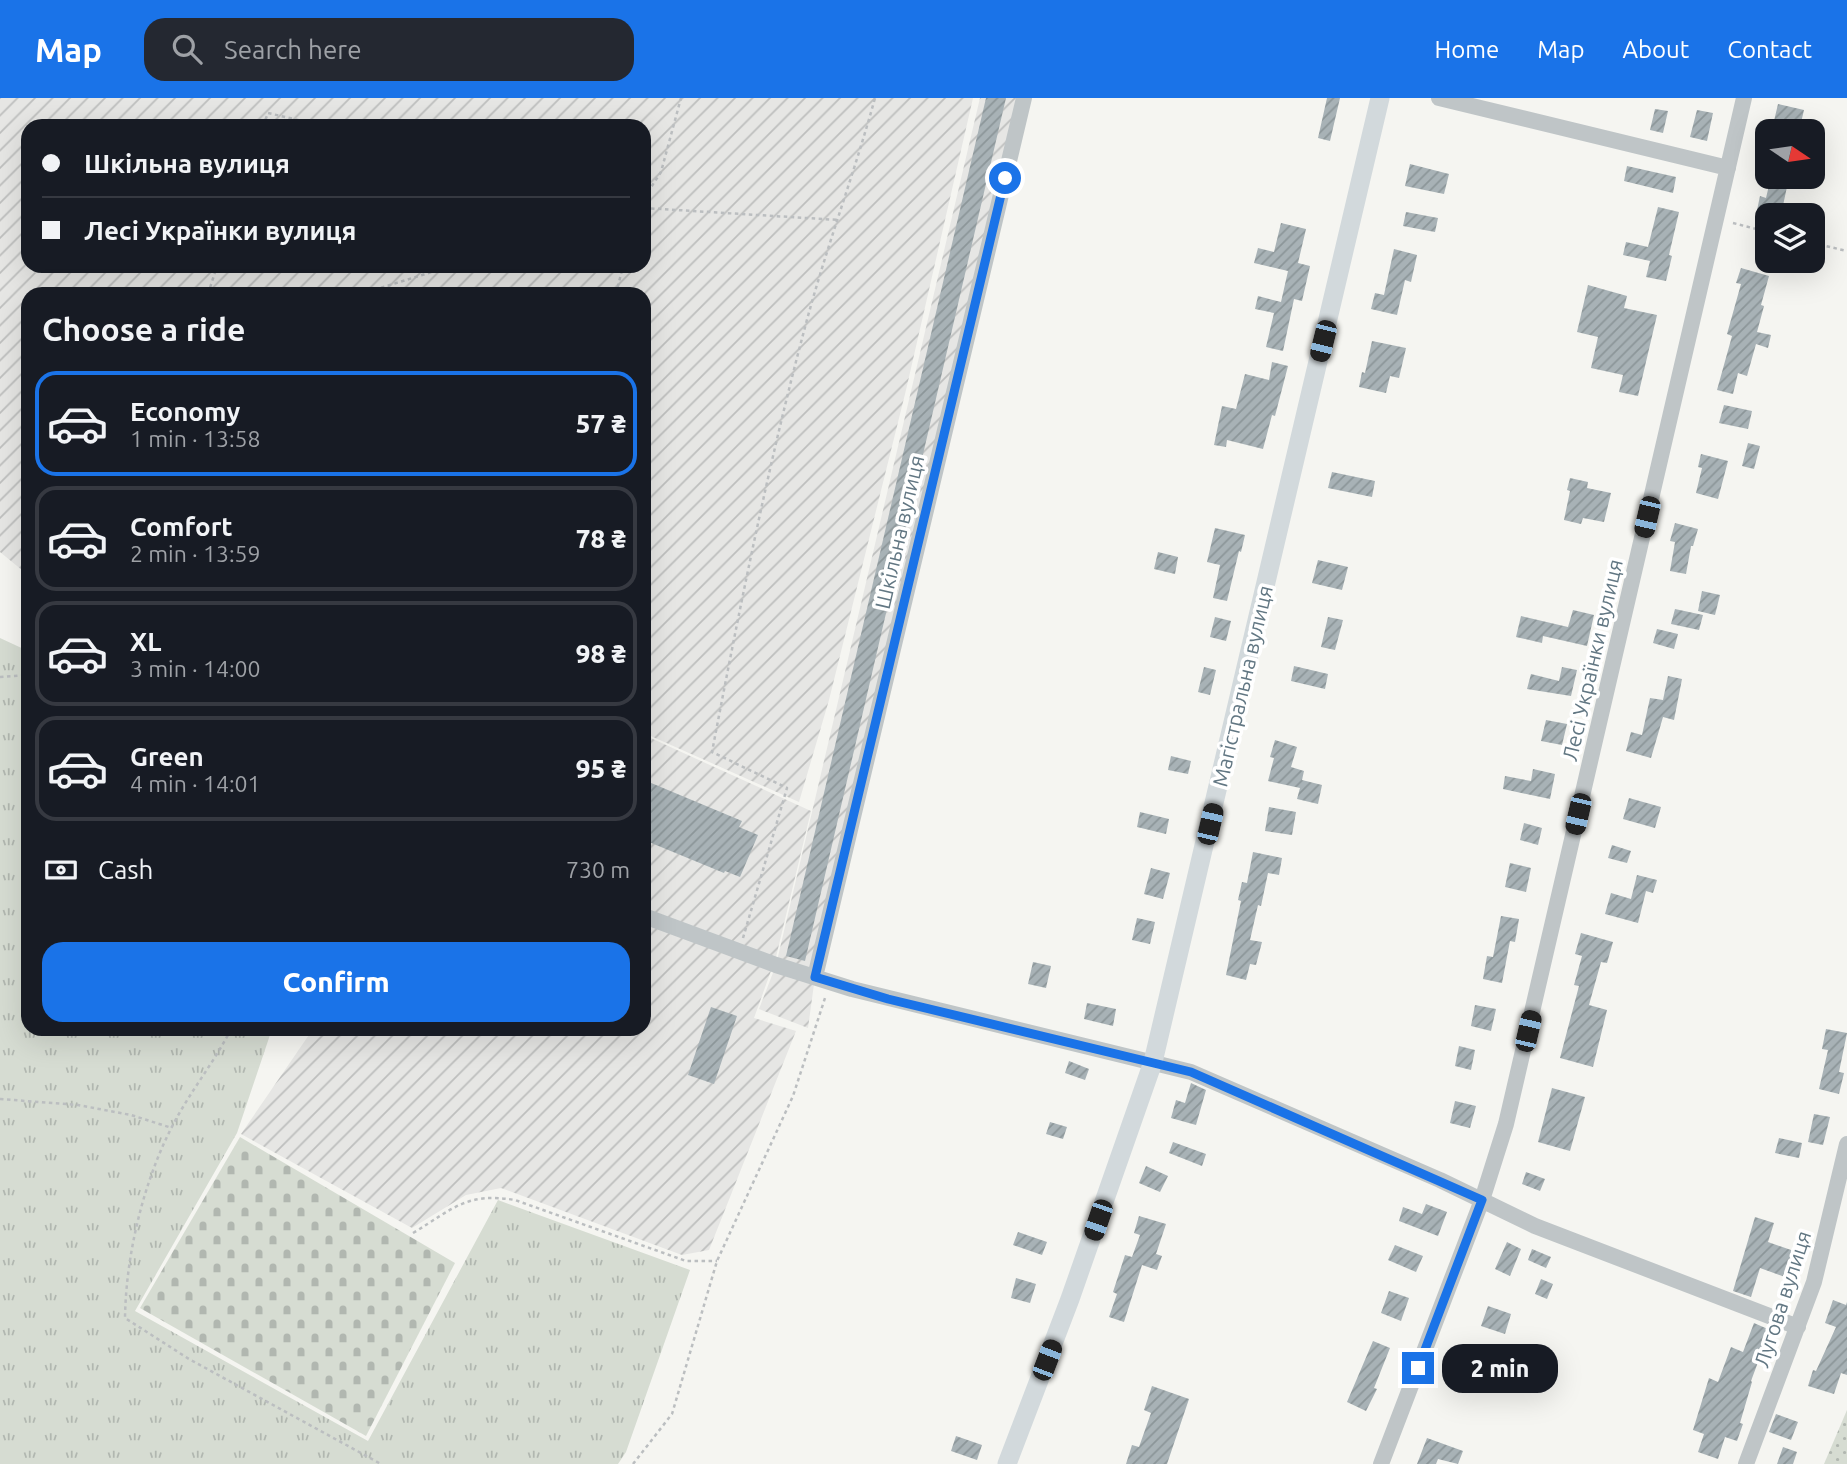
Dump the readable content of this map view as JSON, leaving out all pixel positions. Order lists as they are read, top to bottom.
{
  "streets": {
    "main road": ["Магістральна вулиця"],
    "street": ["Шкільна вулиця", "Лесі Українки вулиця", "Лугова вулиця"]
  },
  "north": "right",
  "page": {
    "header": "Map",
    "search": "Search here",
    "nav": [
      "Home",
      "Map",
      "About",
      "Contact"
    ],
    "banner": ["Шкільна вулиця", "Лесі Українки вулиця"],
    "heading": "Choose a ride",
    "list": [
      {
        "name": "Economy",
        "note": "1 min · 13:58",
        "value": "57 ₴"
      },
      {
        "name": "Comfort",
        "note": "2 min · 13:59",
        "value": "78 ₴"
      },
      {
        "name": "XL",
        "note": "3 min · 14:00",
        "value": "98 ₴"
      },
      {
        "name": "Green",
        "note": "4 min · 14:01",
        "value": "95 ₴"
      }
    ],
    "pay": ["Cash", "730 m"],
    "buttons": "Confirm",
    "bubble": "2 min"
  }
}
